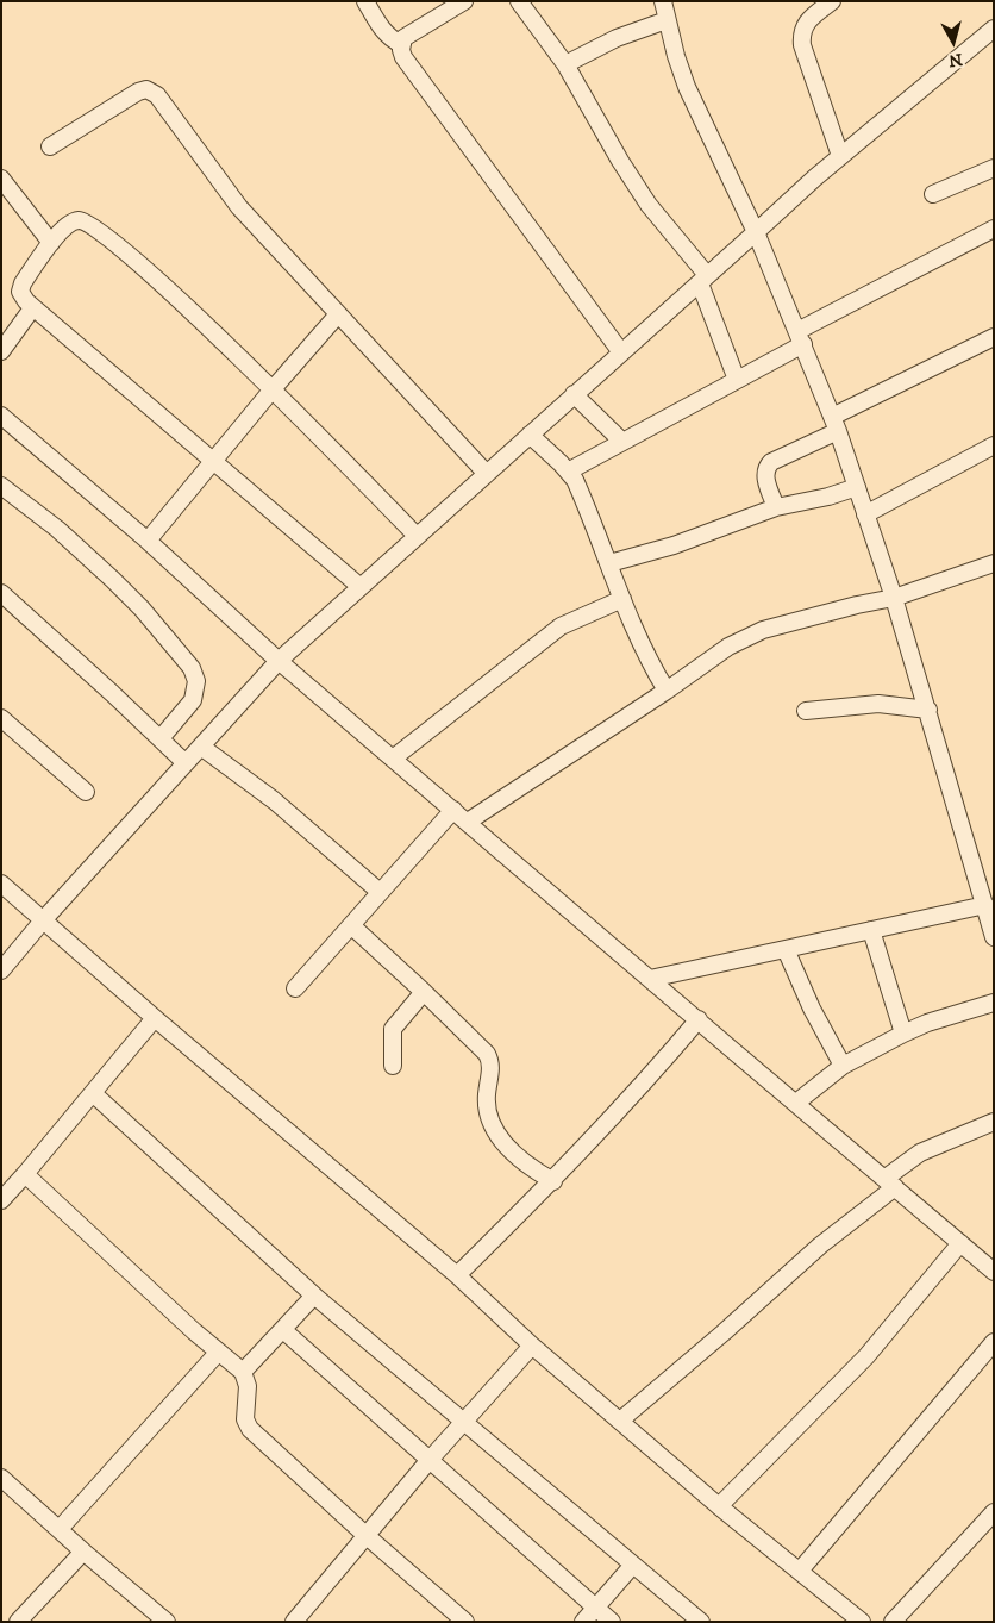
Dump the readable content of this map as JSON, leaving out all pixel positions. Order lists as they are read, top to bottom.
{
  "north": "bottom"
}
